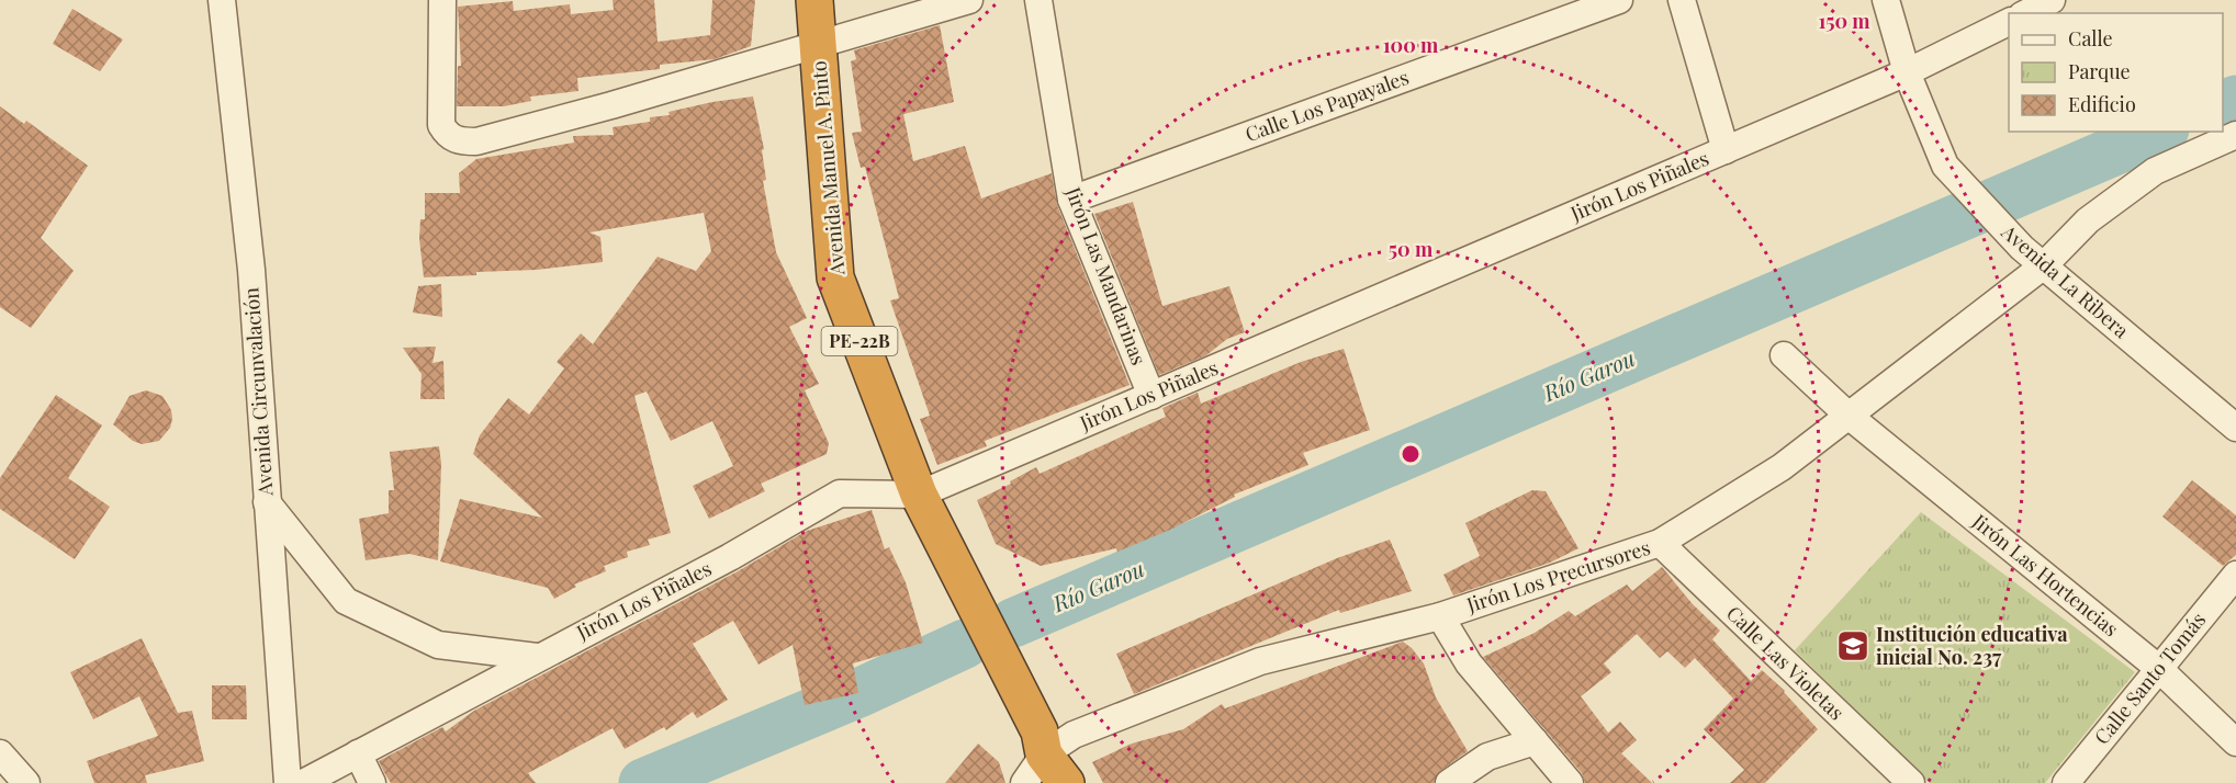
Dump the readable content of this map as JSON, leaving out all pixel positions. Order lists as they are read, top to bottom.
{
  "streets": {
    "highway": ["Avenida Manuel A. Pinto", "PE-22B"],
    "street": [
      "Calle Los Papayales",
      "Jirón Los Piñales",
      "Jirón Las Mandarinas",
      "Avenida La Ribera",
      "Avenida Circunvalación",
      "Jirón Las Hortencias",
      "Jirón Los Precursores",
      "Calle Las Violetas",
      "Calle Santo Tomás"
    ]
  },
  "crossings": [
    ["Calle Los Papayales", "Jirón Las Mandarinas"],
    ["Avenida Manuel A. Pinto", "Jirón Los Piñales"],
    ["Avenida Manuel A. Pinto", "PE-22B"],
    ["Avenida Manuel A. Pinto", "Jirón Los Precursores"],
    ["Jirón Los Piñales", "Jirón Las Mandarinas"],
    ["Jirón Los Piñales", "Avenida La Ribera"],
    ["Avenida La Ribera", "Jirón Los Precursores"],
    ["PE-22B", "Jirón Los Precursores"],
    ["Jirón Las Hortencias", "Jirón Los Precursores"],
    ["Jirón Las Hortencias", "Calle Santo Tomás"],
    ["Jirón Los Precursores", "Calle Las Violetas"]
  ],
  "water": ["Río Garou"],
  "places": {
    "school or university": ["Institución educativa inicial No. 237"]
  },
  "legend": ["Calle", "Parque", "Edificio"],
  "rings": ["150 m", "100 m", "50 m"]
}
